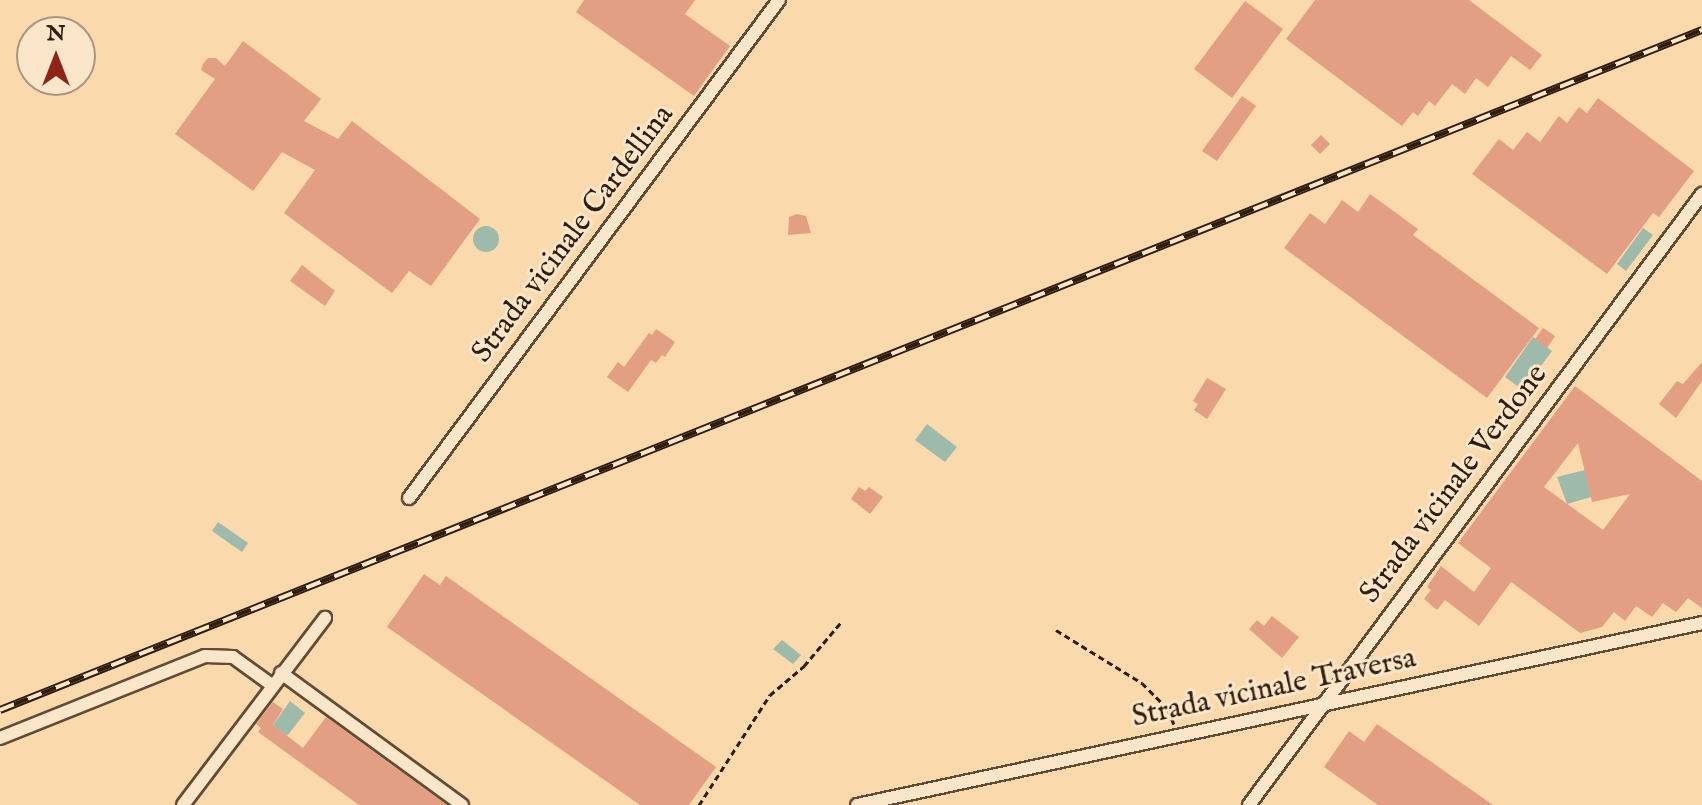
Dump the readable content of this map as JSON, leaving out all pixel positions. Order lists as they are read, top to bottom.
{
  "streets": {
    "street": ["Strada vicinale Cardellina", "Strada vicinale Verdone", "Strada vicinale Traversa"]
  },
  "crossings": [
    ["Strada vicinale Verdone", "Strada vicinale Traversa"]
  ],
  "north": "top"
}
